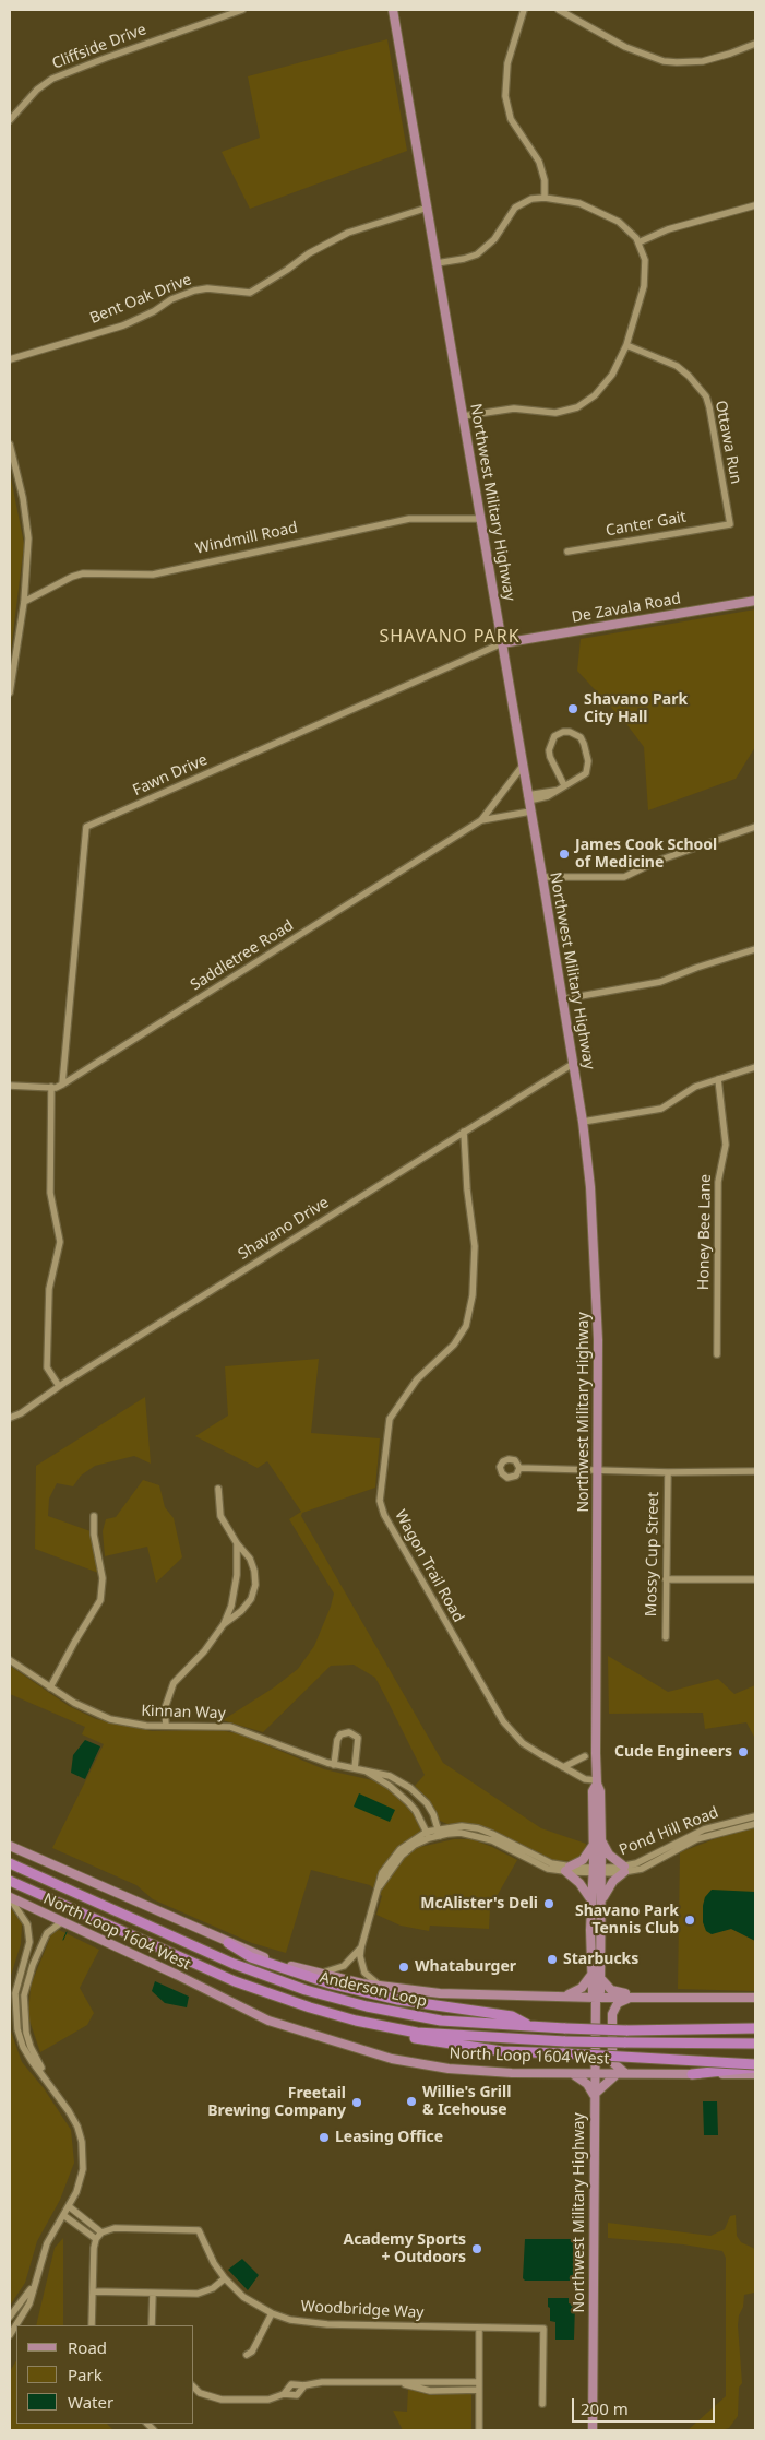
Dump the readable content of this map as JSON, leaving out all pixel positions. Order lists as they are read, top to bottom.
{
  "streets": {
    "highway": ["Anderson Loop"],
    "main road": ["Northwest Military Highway", "De Zavala Road", "North Loop 1604 West"],
    "street": [
      "Cliffside Drive",
      "Bent Oak Drive",
      "Ottawa Run",
      "Canter Gait",
      "Windmill Road",
      "Fawn Drive",
      "Saddletree Road",
      "Shavano Drive",
      "Honey Bee Lane",
      "Mossy Cup Street",
      "Wagon Trail Road",
      "Kinnan Way",
      "Pond Hill Road",
      "Woodbridge Way"
    ]
  },
  "crossings": [
    ["Bent Oak Drive", "Northwest Military Highway"],
    ["Ottawa Run", "Canter Gait"],
    ["Northwest Military Highway", "Windmill Road"],
    ["Northwest Military Highway", "De Zavala Road"],
    ["Northwest Military Highway", "Fawn Drive"],
    ["Northwest Military Highway", "Saddletree Road"],
    ["Northwest Military Highway", "Shavano Drive"],
    ["Northwest Military Highway", "Wagon Trail Road"],
    ["Northwest Military Highway", "Pond Hill Road"],
    ["Northwest Military Highway", "North Loop 1604 West"],
    ["De Zavala Road", "Fawn Drive"],
    ["Fawn Drive", "Saddletree Road"],
    ["Shavano Drive", "Wagon Trail Road"],
    ["Kinnan Way", "Pond Hill Road"]
  ],
  "districts": ["SHAVANO PARK"],
  "places": [
    "Shavano Park City Hall",
    "James Cook School of Medicine",
    "Cude Engineers",
    "McAlister's Deli",
    "Shavano Park Tennis Club",
    "Starbucks",
    "Whataburger",
    "Willie's Grill & Icehouse",
    "Freetail Brewing Company",
    "Leasing Office",
    "Academy Sports + Outdoors"
  ],
  "legend": ["Road", "Park", "Water"],
  "scale_bar": "200 m"
}
